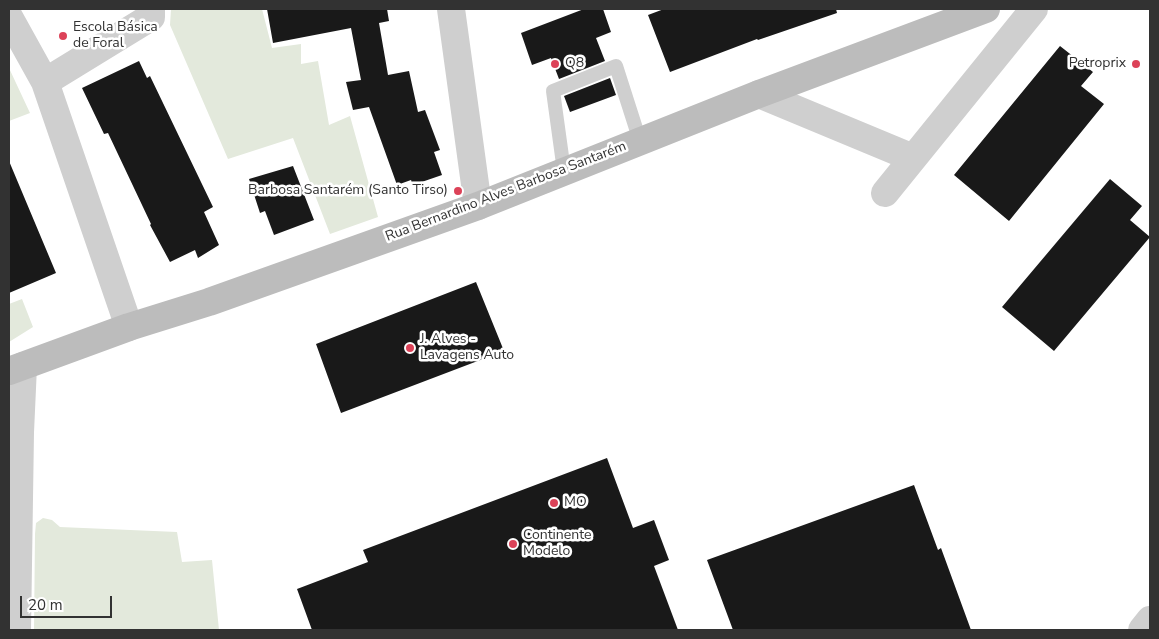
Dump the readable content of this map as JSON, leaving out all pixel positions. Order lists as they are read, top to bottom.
{
  "streets": {
    "street": ["Rua Bernardino Alves Barbosa Santarém"]
  },
  "places": [
    "Escola Básica de Foral",
    "Q8",
    "Petroprix",
    "Barbosa Santarém (Santo Tirso)",
    "J. Alves - Lavagens Auto",
    "MO",
    "Continente Modelo"
  ],
  "scale_bar": "20 m"
}
